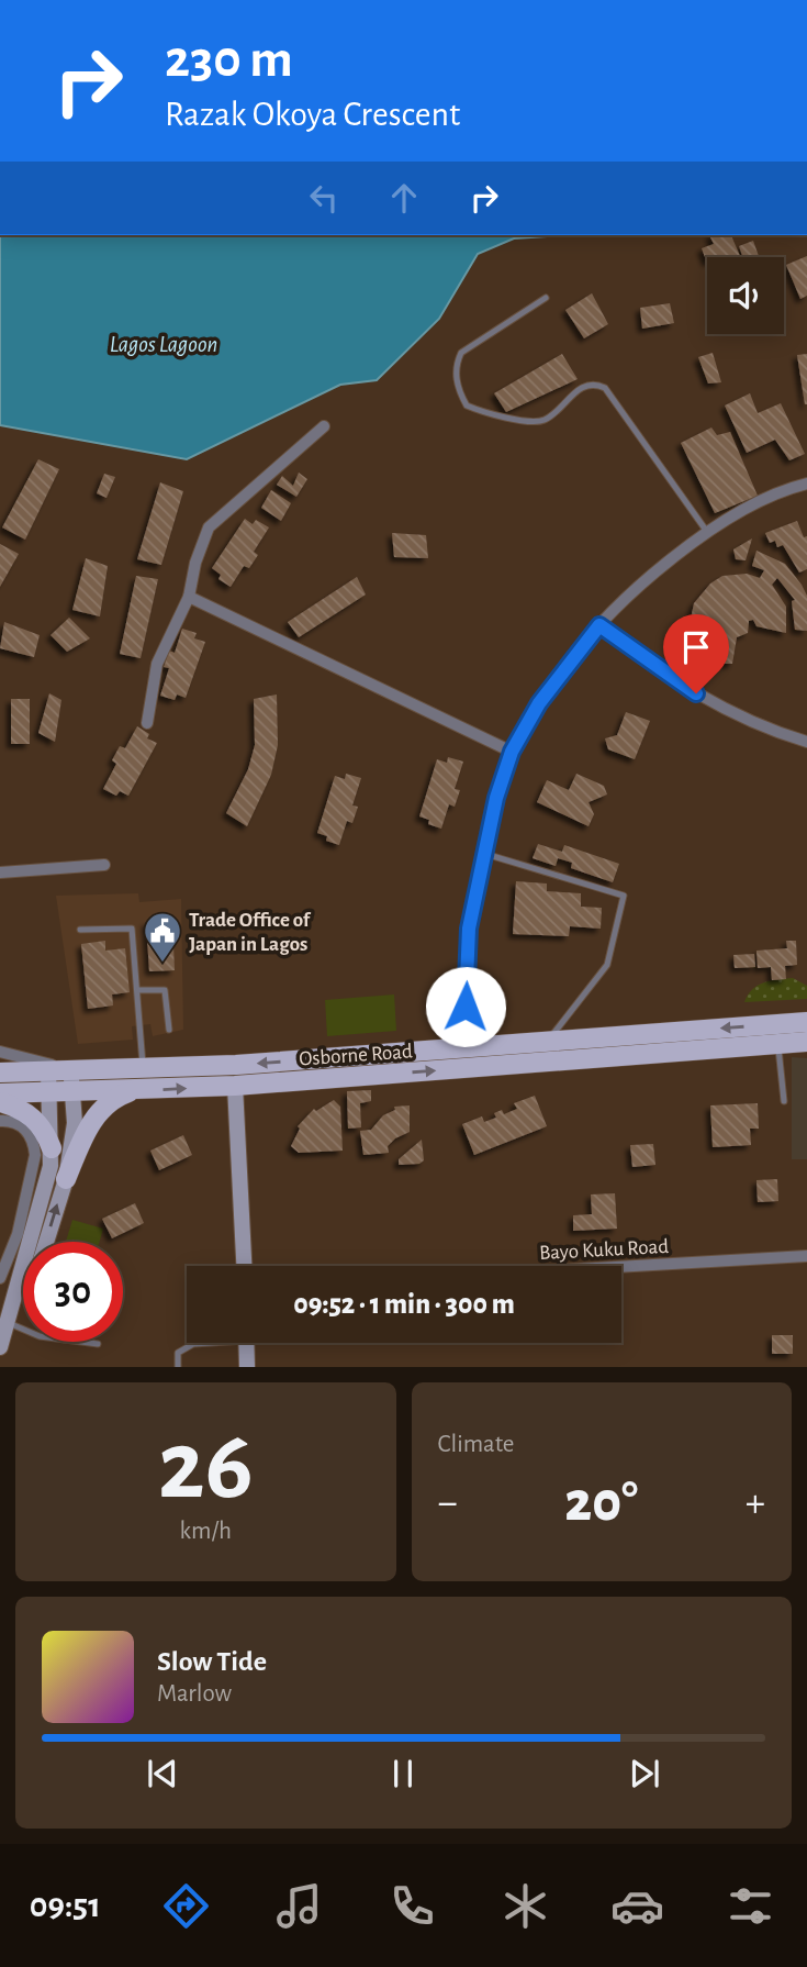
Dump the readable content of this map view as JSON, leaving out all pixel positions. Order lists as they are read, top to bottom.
{
  "streets": {
    "main road": ["Osborne Road"],
    "street": ["Bayo Kuku Road"]
  },
  "water": ["Lagos Lagoon"],
  "places": {
    "public building": ["Trade Office of Japan in Lagos"]
  },
  "page": {
    "turn": ["230 m", "Razak Okoya Crescent"],
    "limit": "30",
    "trip": "09:52 · 1 min · 300 m",
    "tile": [
      ["26", "km/h"],
      "Climate"
    ],
    "heat": ["−", "20°", "+"],
    "song": ["Slow Tide", "Marlow"],
    "tabs": "09:51"
  }
}
